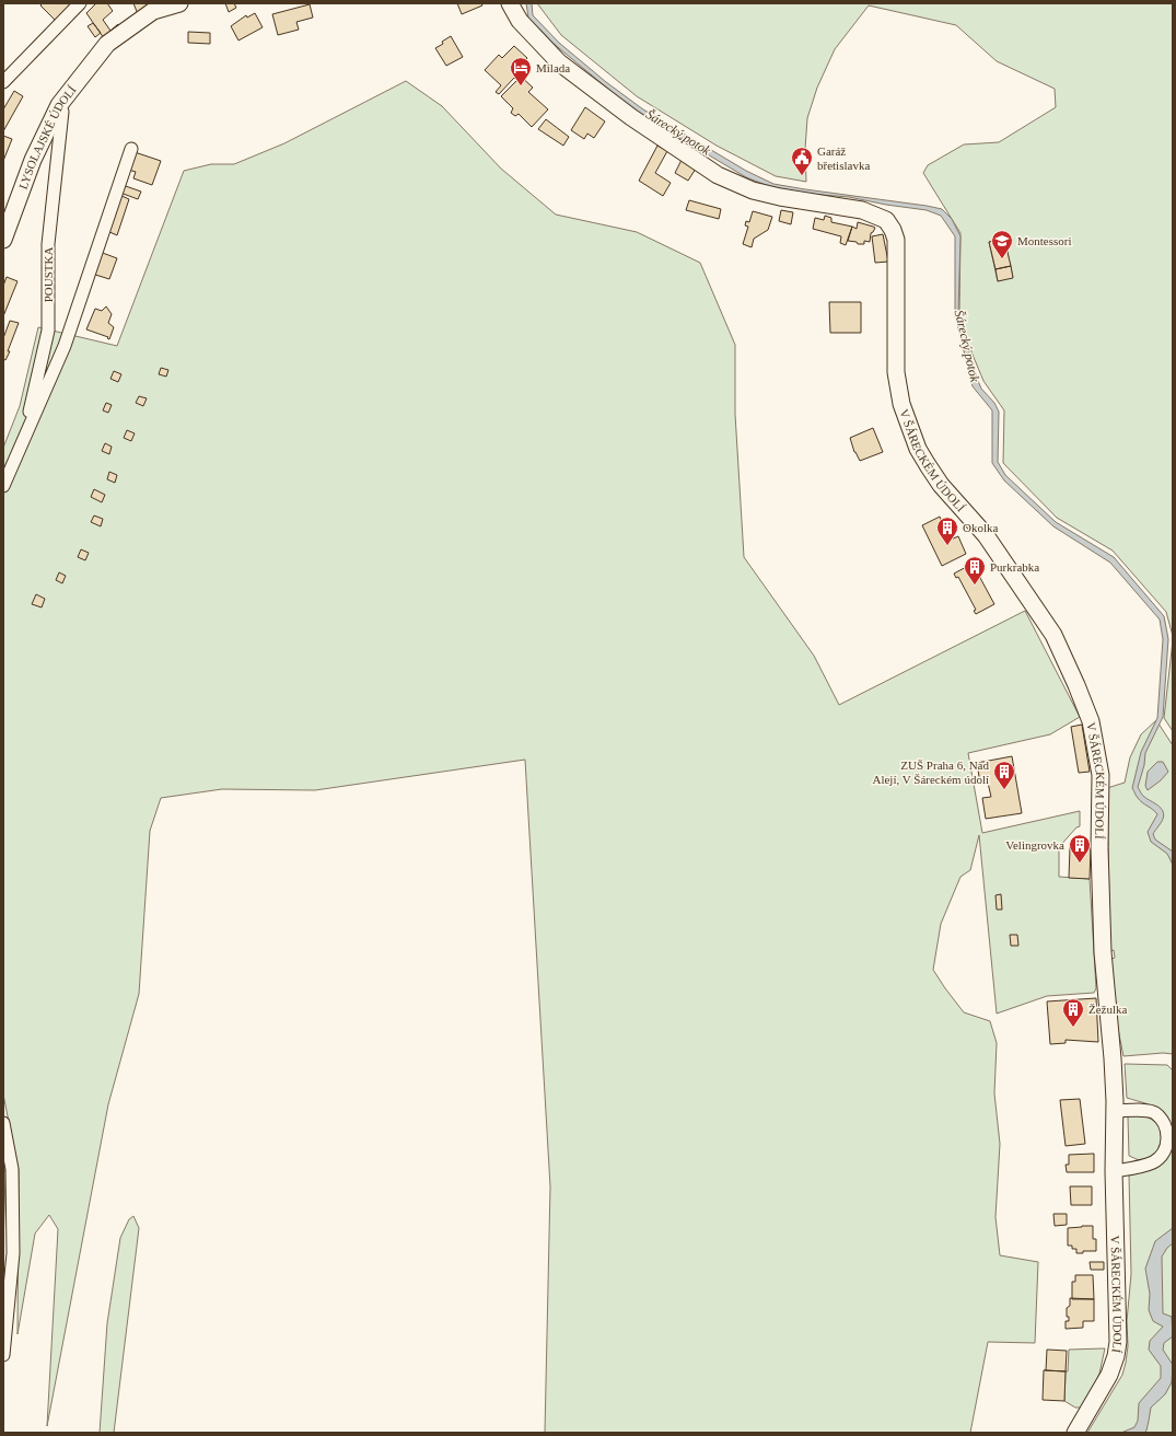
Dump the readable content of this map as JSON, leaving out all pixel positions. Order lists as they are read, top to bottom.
{
  "streets": {
    "street": ["LYSOLAJSKÉ ÚDOLÍ", "POUSTKA", "V ŠÁRECKÉM ÚDOLÍ"]
  },
  "crossings": [
    ["LYSOLAJSKÉ ÚDOLÍ", "POUSTKA"]
  ],
  "water": ["Šárecký potok"],
  "places": {
    "hotel": ["Milada"],
    "public building": ["Garáž břetislavka"],
    "school or university": ["Montessori"],
    "building": [
      "Okolka",
      "Purkrabka",
      "ZUŠ Praha 6, Nad Alejí, V Šáreckém údolí",
      "Velingrovka",
      "Žežulka"
    ]
  }
}
